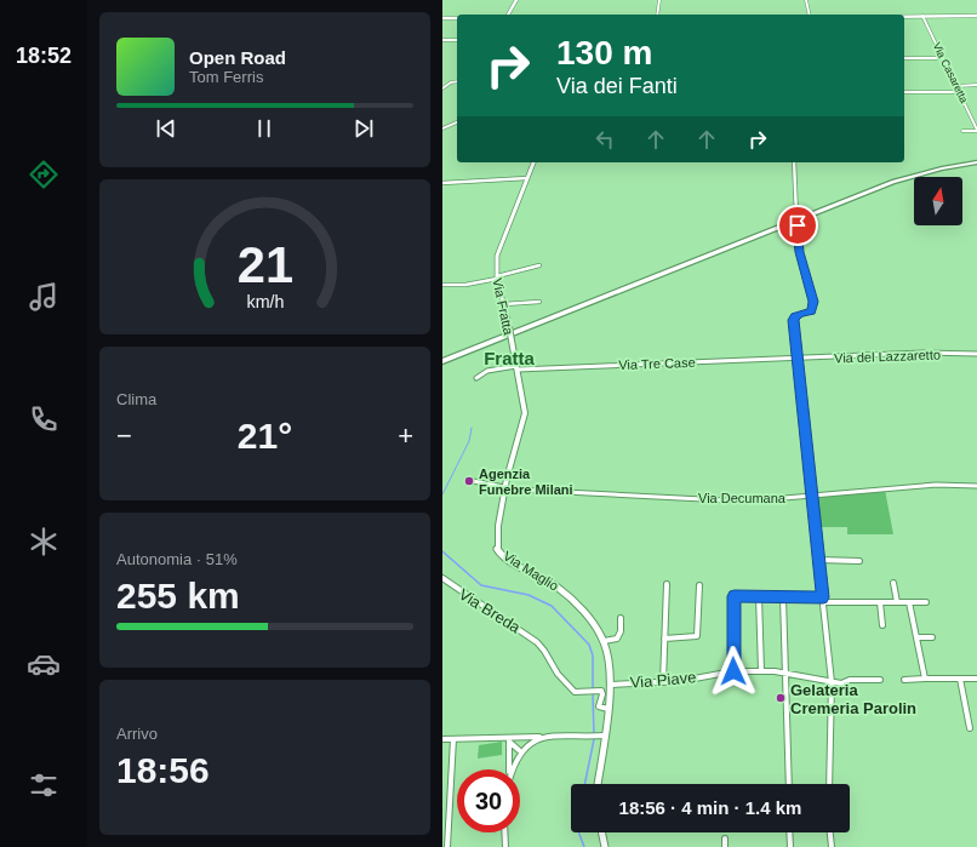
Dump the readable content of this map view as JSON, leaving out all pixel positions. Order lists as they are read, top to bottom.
{
  "streets": {
    "main road": ["Via Fratta", "Via Maglio"],
    "street": [
      "Via Casaretta",
      "Via del Lazzaretto",
      "Via Tre Case",
      "Via Decumana",
      "Via Breda",
      "Via Piave"
    ]
  },
  "crossings": [
    ["Via Fratta", "Via Tre Case"],
    ["Via Fratta", "Via Decumana"],
    ["Via Fratta", "Via Maglio"],
    ["Via del Lazzaretto", "Via Tre Case"],
    ["Via Decumana", "Via Maglio"],
    ["Via Maglio", "Via Breda"],
    ["Via Maglio", "Via Piave"]
  ],
  "districts": ["Fratta"],
  "places": ["Agenzia Funebre Milani", "Gelateria Cremeria Parolin"],
  "north": "top",
  "page": {
    "tabs": "18:52",
    "turn": ["130 m", "Via dei Fanti"],
    "song": ["Open Road", "Tom Ferris"],
    "tile": [
      "Clima",
      ["Autonomia · 51%", "255 km"],
      ["Arrivo", "18:56"]
    ],
    "heat": ["−", "21°", "+"],
    "limit": "30",
    "trip": "18:56 · 4 min · 1.4 km",
    "gauge": ["21", "km/h"]
  }
}
